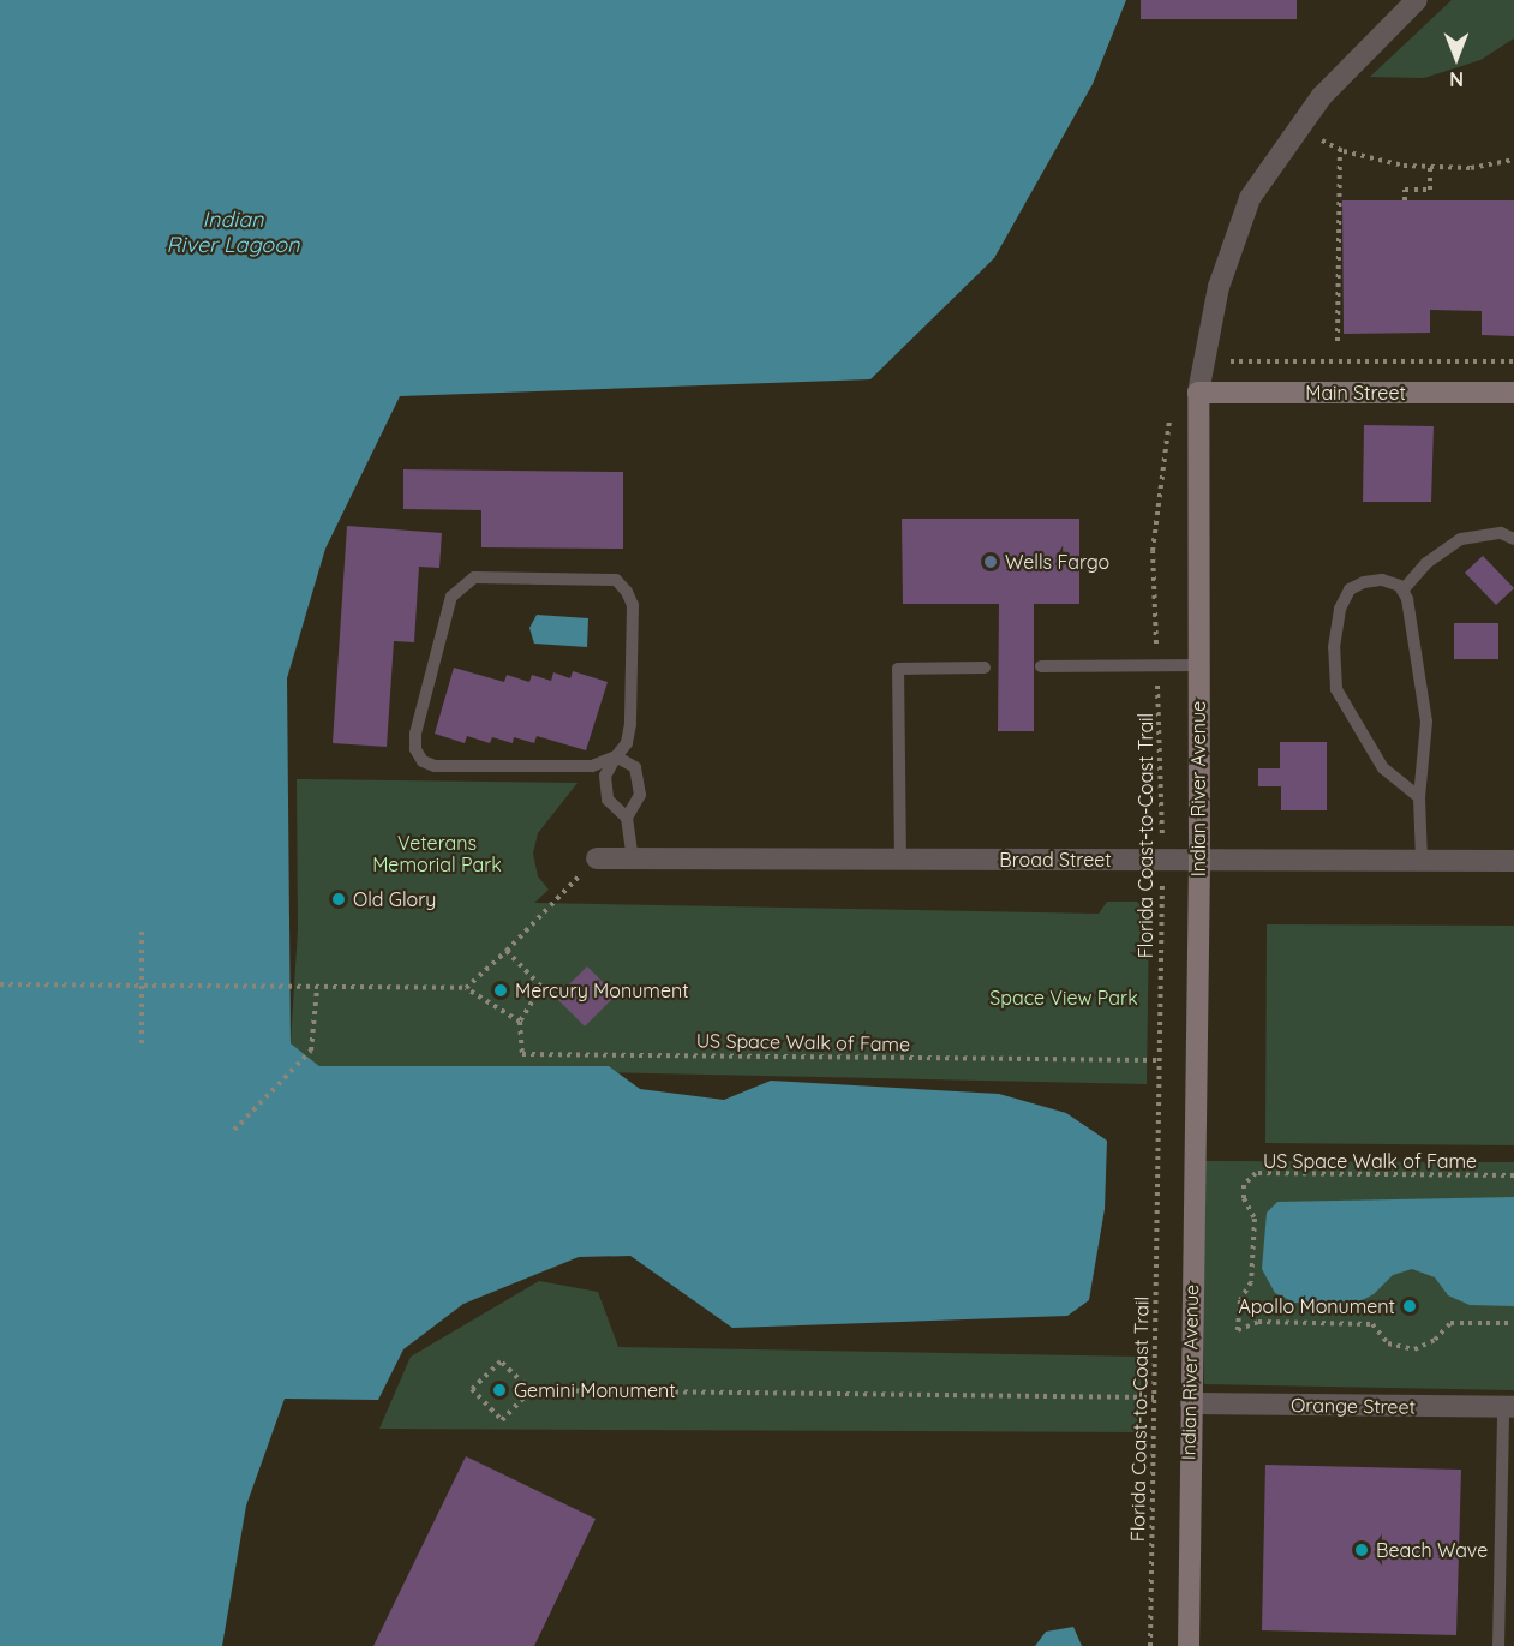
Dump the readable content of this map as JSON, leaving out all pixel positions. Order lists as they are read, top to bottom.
{
  "streets": {
    "street": [
      "Main Street",
      "Indian River Avenue",
      "Broad Street",
      "Orange Street"
    ],
    "path": ["Florida Coast-to-Coast Trail", "US Space Walk of Fame"]
  },
  "crossings": [
    ["Main Street", "Indian River Avenue"],
    ["Indian River Avenue", "Broad Street"],
    ["Indian River Avenue", "Orange Street"],
    ["Florida Coast-to-Coast Trail", "Broad Street"],
    ["Florida Coast-to-Coast Trail", "US Space Walk of Fame"]
  ],
  "water": ["Indian River Lagoon"],
  "parks": ["Veterans Memorial Park", "Space View Park"],
  "places": [
    "Wells Fargo",
    "Old Glory",
    "Mercury Monument",
    "Apollo Monument",
    "Gemini Monument",
    "Beach Wave"
  ],
  "north": "bottom"
}
